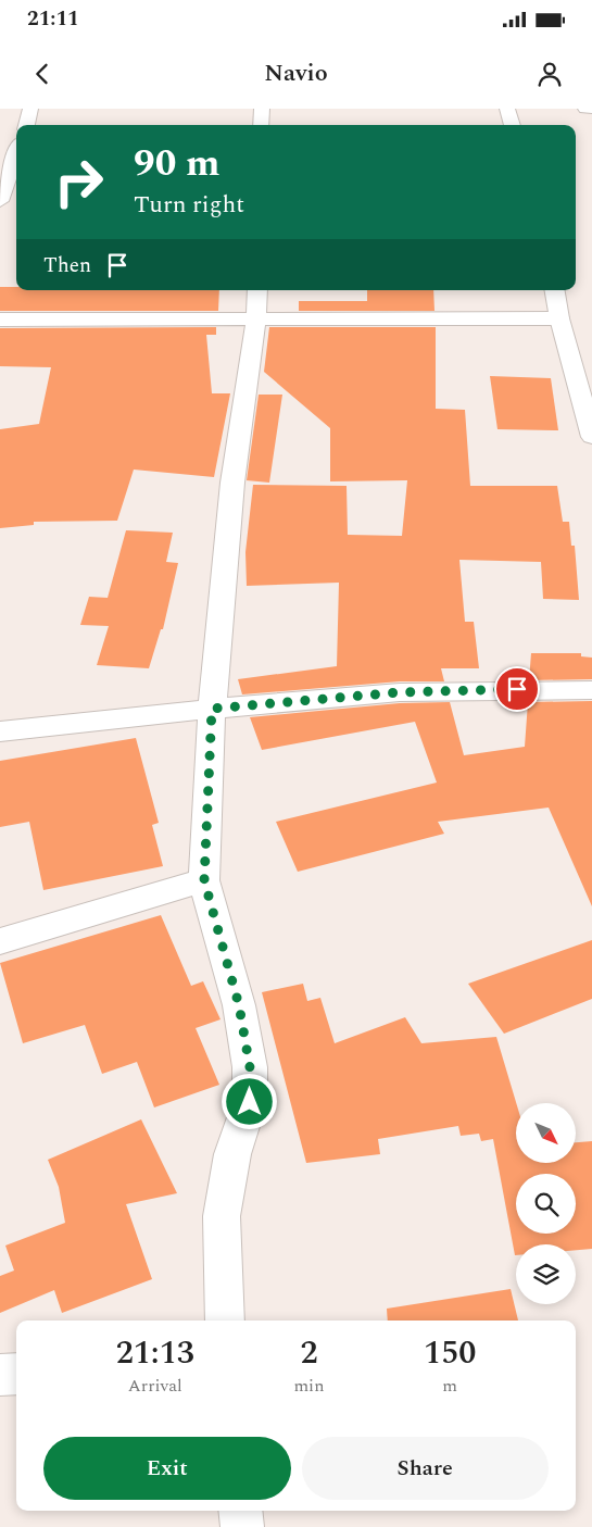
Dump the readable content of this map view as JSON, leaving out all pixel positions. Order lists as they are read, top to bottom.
{
  "north": "bottom right",
  "page": {
    "status": "21:11",
    "header": "Navio",
    "turn": ["90 m", "Turn right"],
    "then": "Then",
    "eta": [
      "21:13",
      "Arrival",
      "2",
      "min",
      "150",
      "m"
    ],
    "buttons": ["Exit", "Share"]
  }
}
